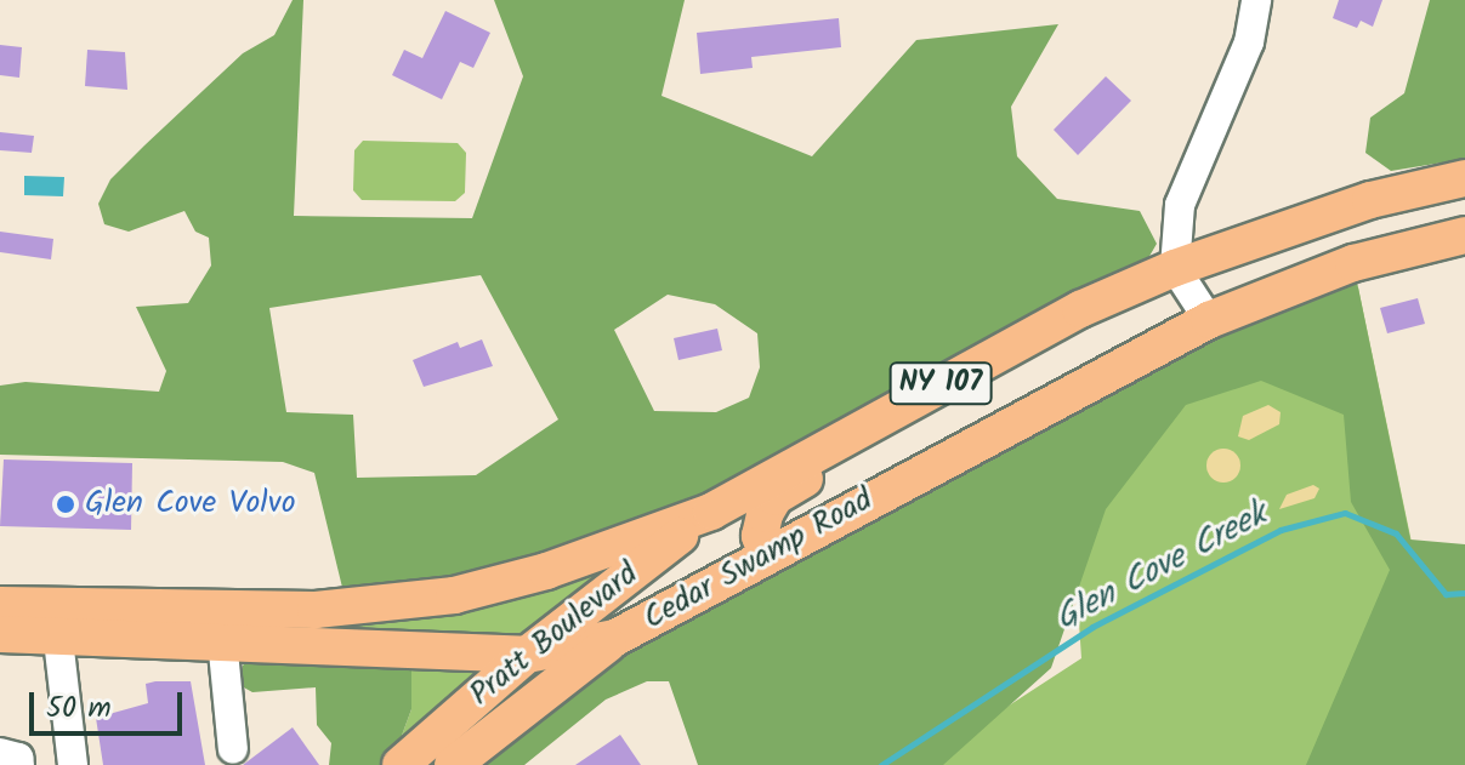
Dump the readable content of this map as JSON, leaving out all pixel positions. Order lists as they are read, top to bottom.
{
  "streets": {
    "main road": ["NY 107", "Cedar Swamp Road", "Pratt Boulevard"]
  },
  "crossings": [
    ["Cedar Swamp Road", "Pratt Boulevard"]
  ],
  "water": ["Glen Cove Creek"],
  "places": ["Glen Cove Volvo"],
  "scale_bar": "50 m"
}
